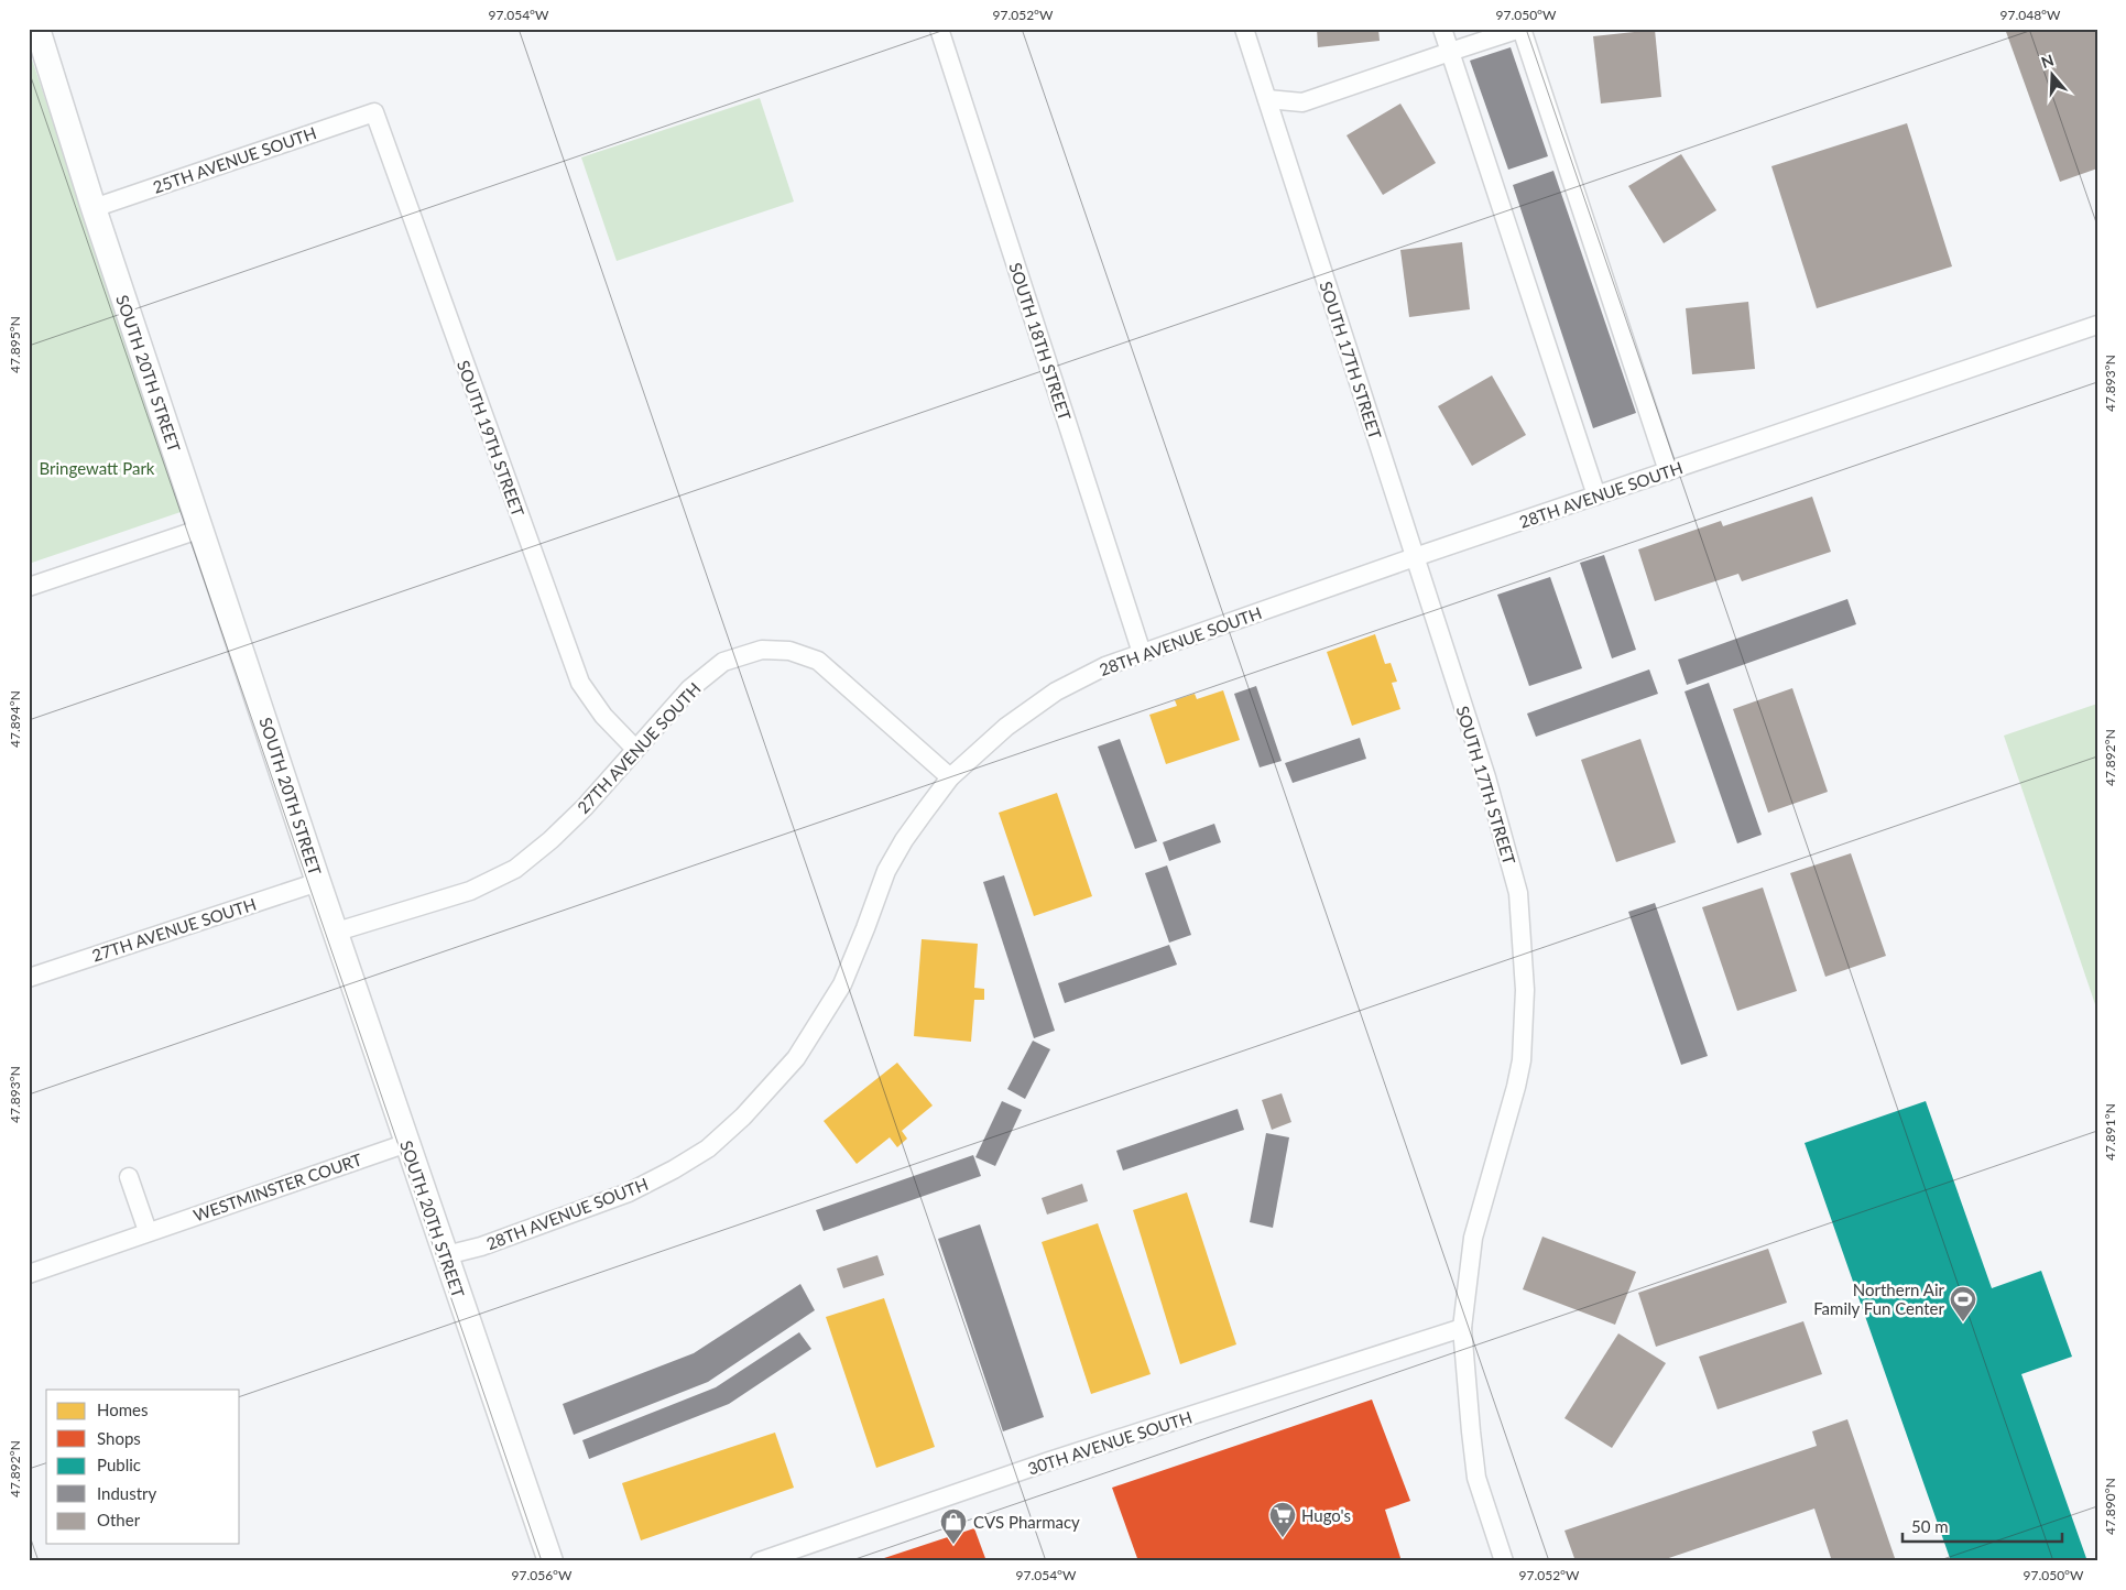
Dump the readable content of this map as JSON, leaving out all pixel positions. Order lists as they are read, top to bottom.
{
  "streets": {
    "street": [
      "25TH AVENUE SOUTH",
      "SOUTH 18TH STREET",
      "SOUTH 17TH STREET",
      "SOUTH 20TH STREET",
      "SOUTH 19TH STREET",
      "28TH AVENUE SOUTH",
      "27TH AVENUE SOUTH",
      "WESTMINSTER COURT",
      "30TH AVENUE SOUTH"
    ]
  },
  "crossings": [
    ["25TH AVENUE SOUTH", "SOUTH 20TH STREET"],
    ["25TH AVENUE SOUTH", "SOUTH 19TH STREET"],
    ["SOUTH 18TH STREET", "28TH AVENUE SOUTH"],
    ["SOUTH 17TH STREET", "28TH AVENUE SOUTH"],
    ["SOUTH 17TH STREET", "30TH AVENUE SOUTH"],
    ["SOUTH 20TH STREET", "28TH AVENUE SOUTH"],
    ["SOUTH 20TH STREET", "27TH AVENUE SOUTH"],
    ["SOUTH 20TH STREET", "WESTMINSTER COURT"],
    ["SOUTH 19TH STREET", "27TH AVENUE SOUTH"],
    ["28TH AVENUE SOUTH", "27TH AVENUE SOUTH"]
  ],
  "parks": ["Bringewatt Park"],
  "places": {
    "sports": ["Northern Air Family Fun Center"],
    "supermarket": ["Hugo's"],
    "shop": ["CVS Pharmacy"]
  },
  "legend": [
    "Homes",
    "Shops",
    "Public",
    "Industry",
    "Other"
  ],
  "scale_bar": "50 m",
  "north": "top",
  "coordinates": [
    "97.054°W",
    "97.052°W",
    "97.050°W",
    "97.048°W",
    "47.895°N",
    "47.893°N",
    "47.894°N",
    "47.892°N",
    "47.891°N",
    "47.890°N",
    "97.056°W"
  ]
}
